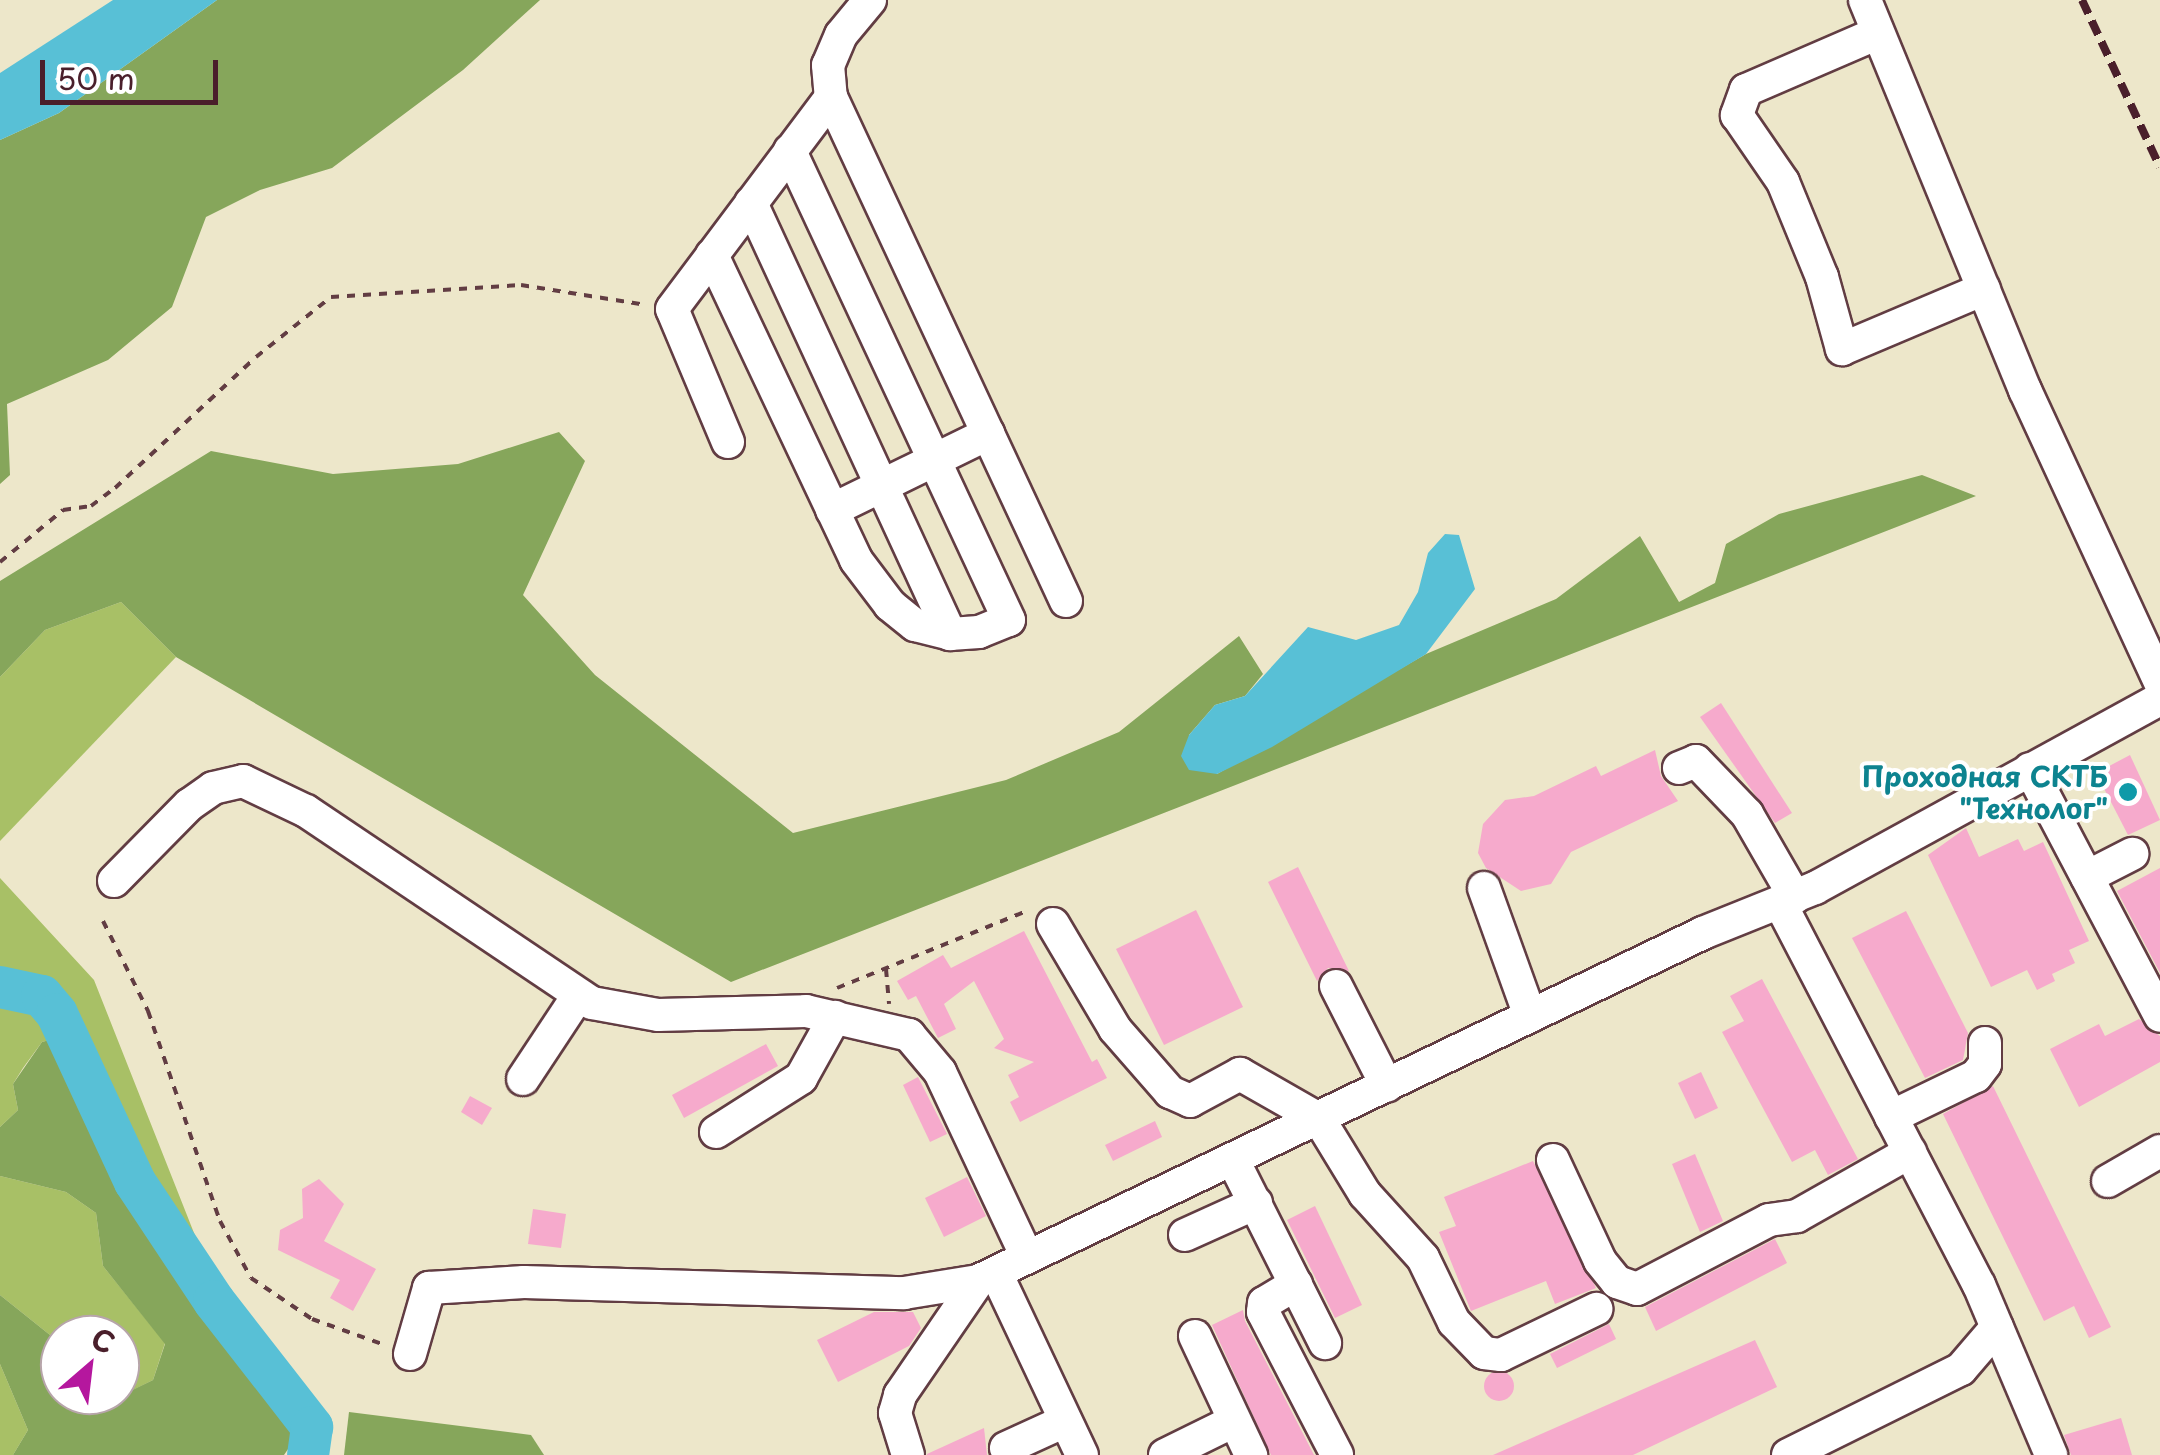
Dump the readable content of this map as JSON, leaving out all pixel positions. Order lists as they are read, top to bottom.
{
  "places": ["Проходная СКТБ \"Технолог\""],
  "scale_bar": "50 m",
  "north": "top right"
}
